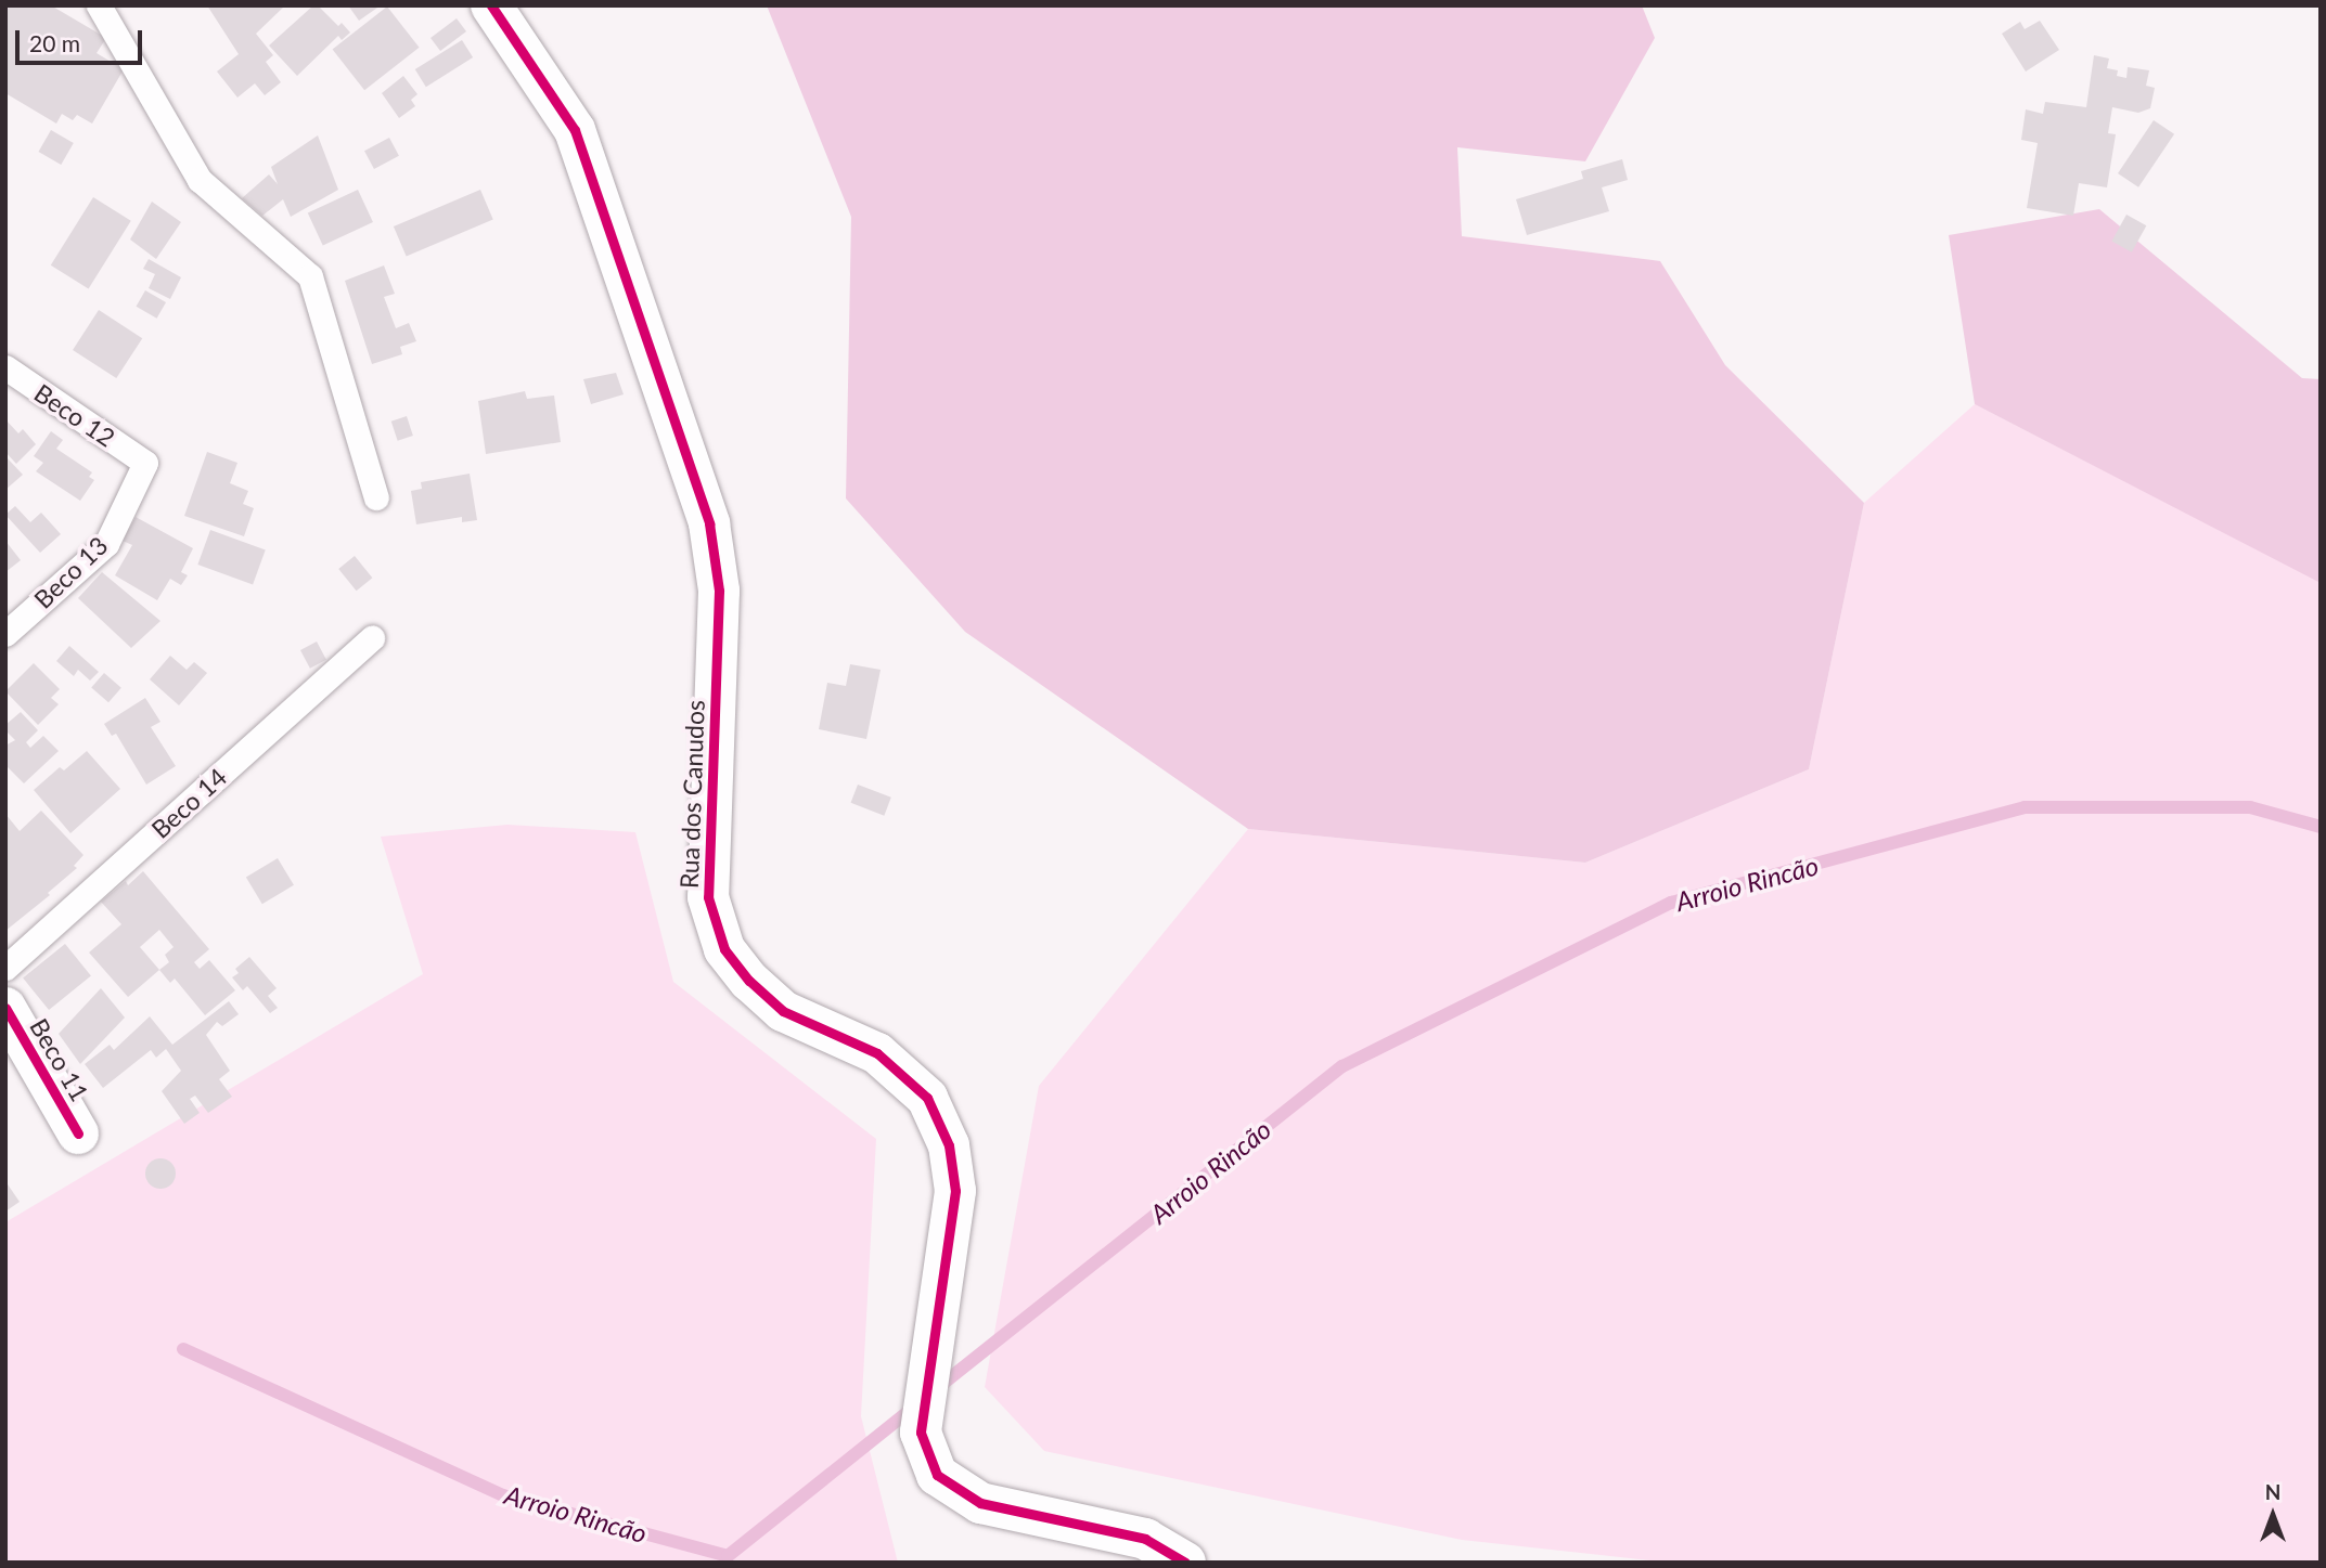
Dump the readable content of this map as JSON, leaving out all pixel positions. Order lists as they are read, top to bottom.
{
  "streets": {
    "street": ["Rua dos Canudos", "Beco 11"],
    "lane": ["Beco 12", "Beco 13", "Beco 14"]
  },
  "crossings": [
    ["Beco 12", "Beco 13"]
  ],
  "water": ["Arroio Rincão"],
  "scale_bar": "20 m",
  "north": "top"
}
